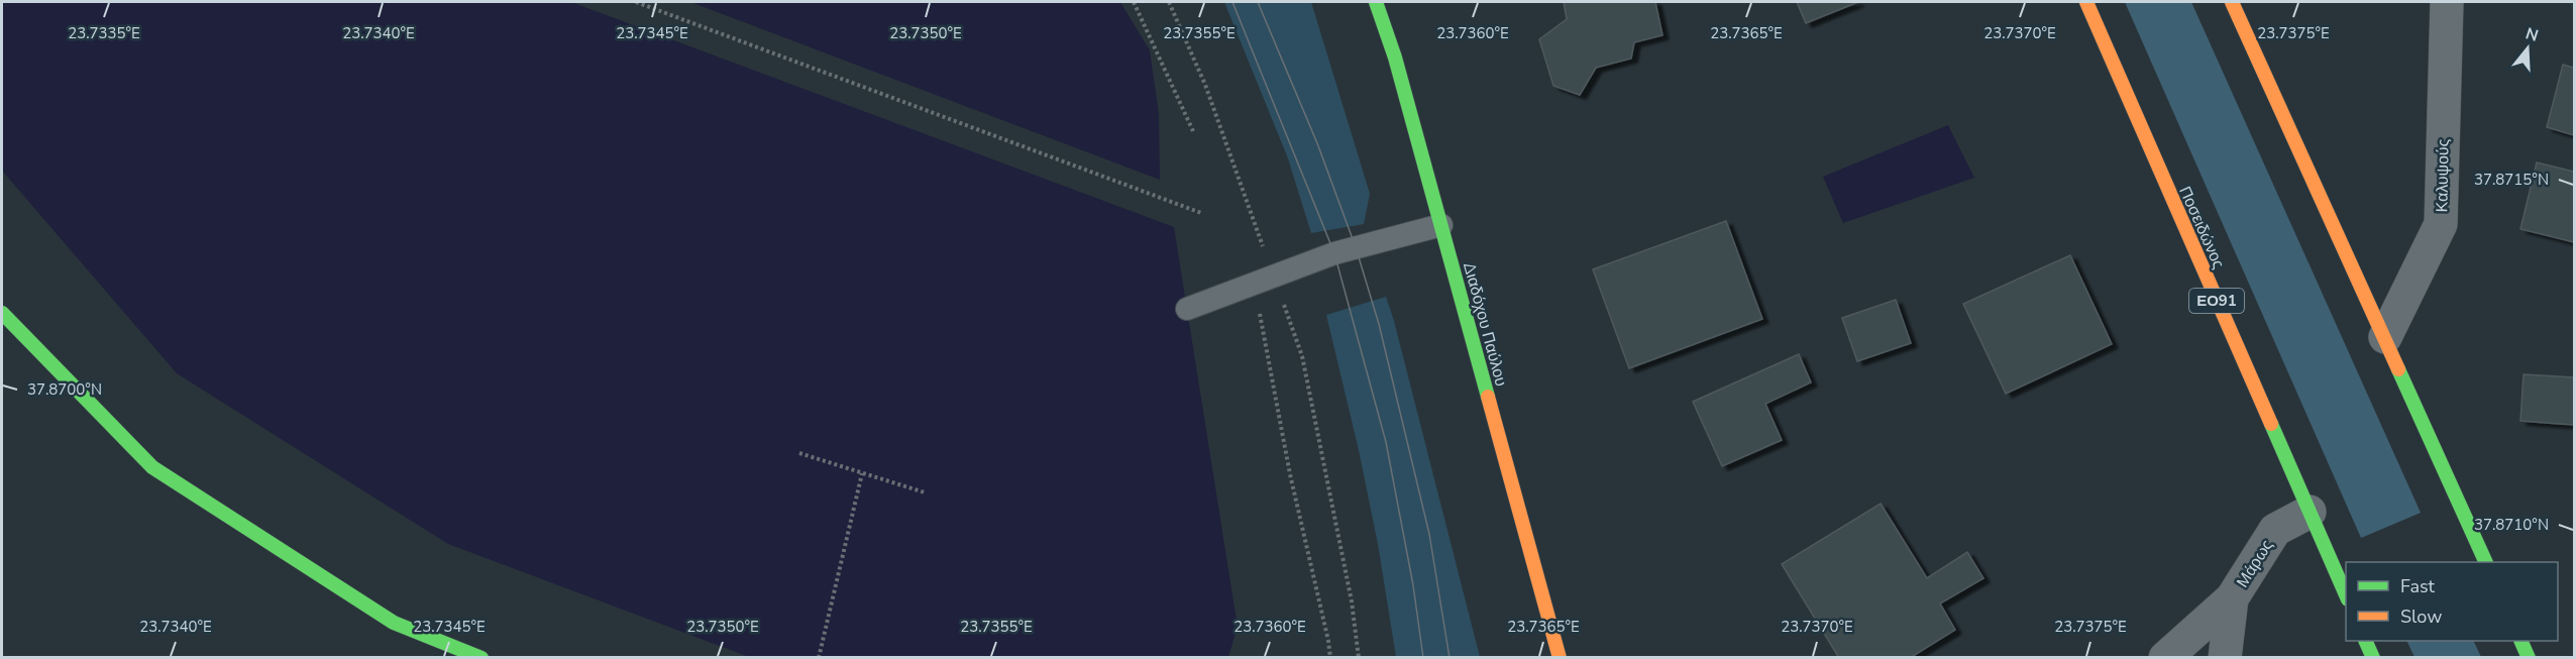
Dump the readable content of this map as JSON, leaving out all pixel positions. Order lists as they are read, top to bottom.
{
  "streets": {
    "main road": ["Ποσειδώνος", "ΕΟ91", "Διαδόχου Παύλου"],
    "street": ["Καλυψούς", "Μάρως"]
  },
  "crossings": [
    ["Ποσειδώνος", "Μάρως"]
  ],
  "legend": ["Fast", "Slow"],
  "north": "top",
  "coordinates": [
    "23.7335°E",
    "23.7340°E",
    "23.7345°E",
    "23.7350°E",
    "23.7355°E",
    "23.7360°E",
    "23.7365°E",
    "23.7370°E",
    "23.7375°E",
    "37.8715°N",
    "37.8700°N",
    "37.8710°N"
  ]
}
